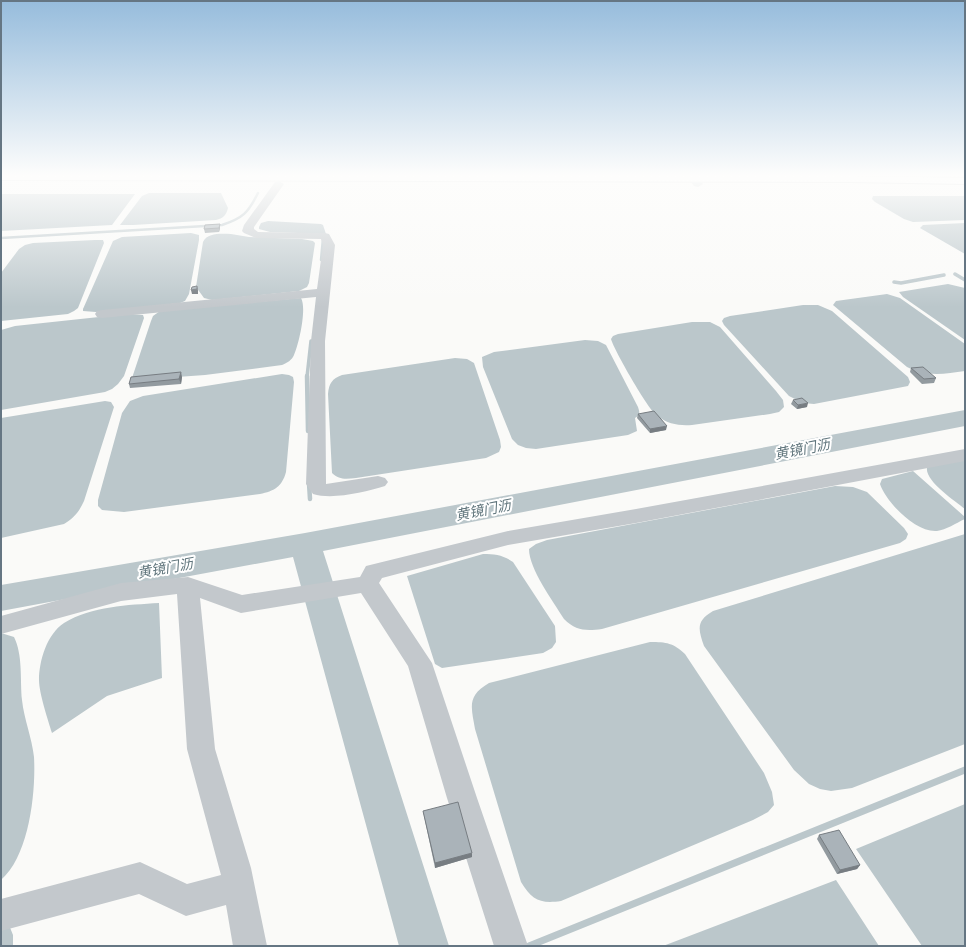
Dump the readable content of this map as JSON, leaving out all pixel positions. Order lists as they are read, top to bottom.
{
  "water": ["黄镜门沥"]
}
